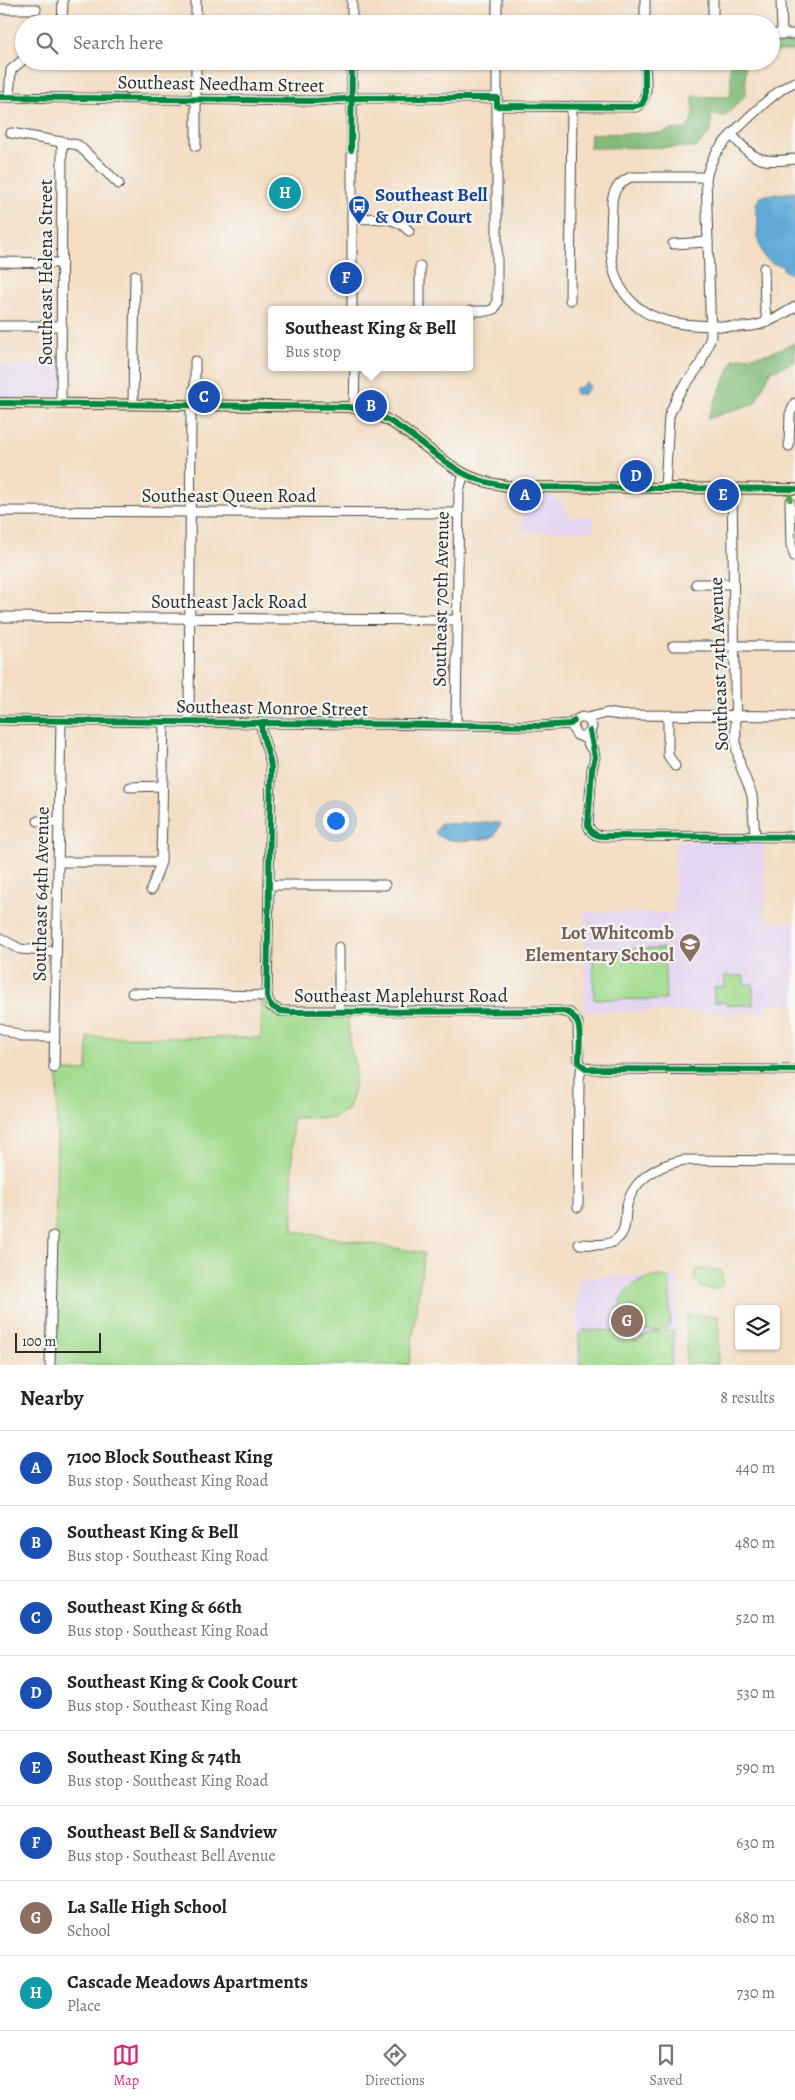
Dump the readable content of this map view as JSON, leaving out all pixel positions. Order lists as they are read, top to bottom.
{
  "streets": {
    "street": [
      "Southeast Needham Street",
      "Southeast Helena Street",
      "Southeast Queen Road",
      "Southeast 70th Avenue",
      "Southeast Jack Road",
      "Southeast 74th Avenue",
      "Southeast Monroe Street",
      "Southeast 64th Avenue",
      "Southeast Maplehurst Road"
    ]
  },
  "crossings": [
    ["Southeast Queen Road", "Southeast 70th Avenue"],
    ["Southeast 70th Avenue", "Southeast Jack Road"],
    ["Southeast 70th Avenue", "Southeast Monroe Street"],
    ["Southeast Monroe Street", "Southeast 64th Avenue"],
    ["Southeast Monroe Street", "Southeast Maplehurst Road"]
  ],
  "places": {
    "bus stop": ["Southeast Bell & Our Court"],
    "school or university": ["Lot Whitcomb Elementary School"]
  },
  "scale_bar": "100 m",
  "page": {
    "search": "Search here",
    "pins": [
      "H",
      "F",
      "C",
      "B",
      "D",
      "A",
      "E",
      "G"
    ],
    "popup": ["Southeast King & Bell", "Bus stop"],
    "scale": "100 m",
    "heading": ["Nearby", "8 results"],
    "list": [
      {
        "mark": "A",
        "name": "7100 Block Southeast King",
        "note": "Bus stop · Southeast King Road",
        "value": "440 m"
      },
      {
        "mark": "B",
        "name": "Southeast King & Bell",
        "note": "Bus stop · Southeast King Road",
        "value": "480 m"
      },
      {
        "mark": "C",
        "name": "Southeast King & 66th",
        "note": "Bus stop · Southeast King Road",
        "value": "520 m"
      },
      {
        "mark": "D",
        "name": "Southeast King & Cook Court",
        "note": "Bus stop · Southeast King Road",
        "value": "530 m"
      },
      {
        "mark": "E",
        "name": "Southeast King & 74th",
        "note": "Bus stop · Southeast King Road",
        "value": "590 m"
      },
      {
        "mark": "F",
        "name": "Southeast Bell & Sandview",
        "note": "Bus stop · Southeast Bell Avenue",
        "value": "630 m"
      },
      {
        "mark": "G",
        "name": "La Salle High School",
        "note": "School",
        "value": "680 m"
      },
      {
        "mark": "H",
        "name": "Cascade Meadows Apartments",
        "note": "Place",
        "value": "730 m"
      }
    ],
    "nav": ["Map", "Directions", "Saved"]
  }
}
